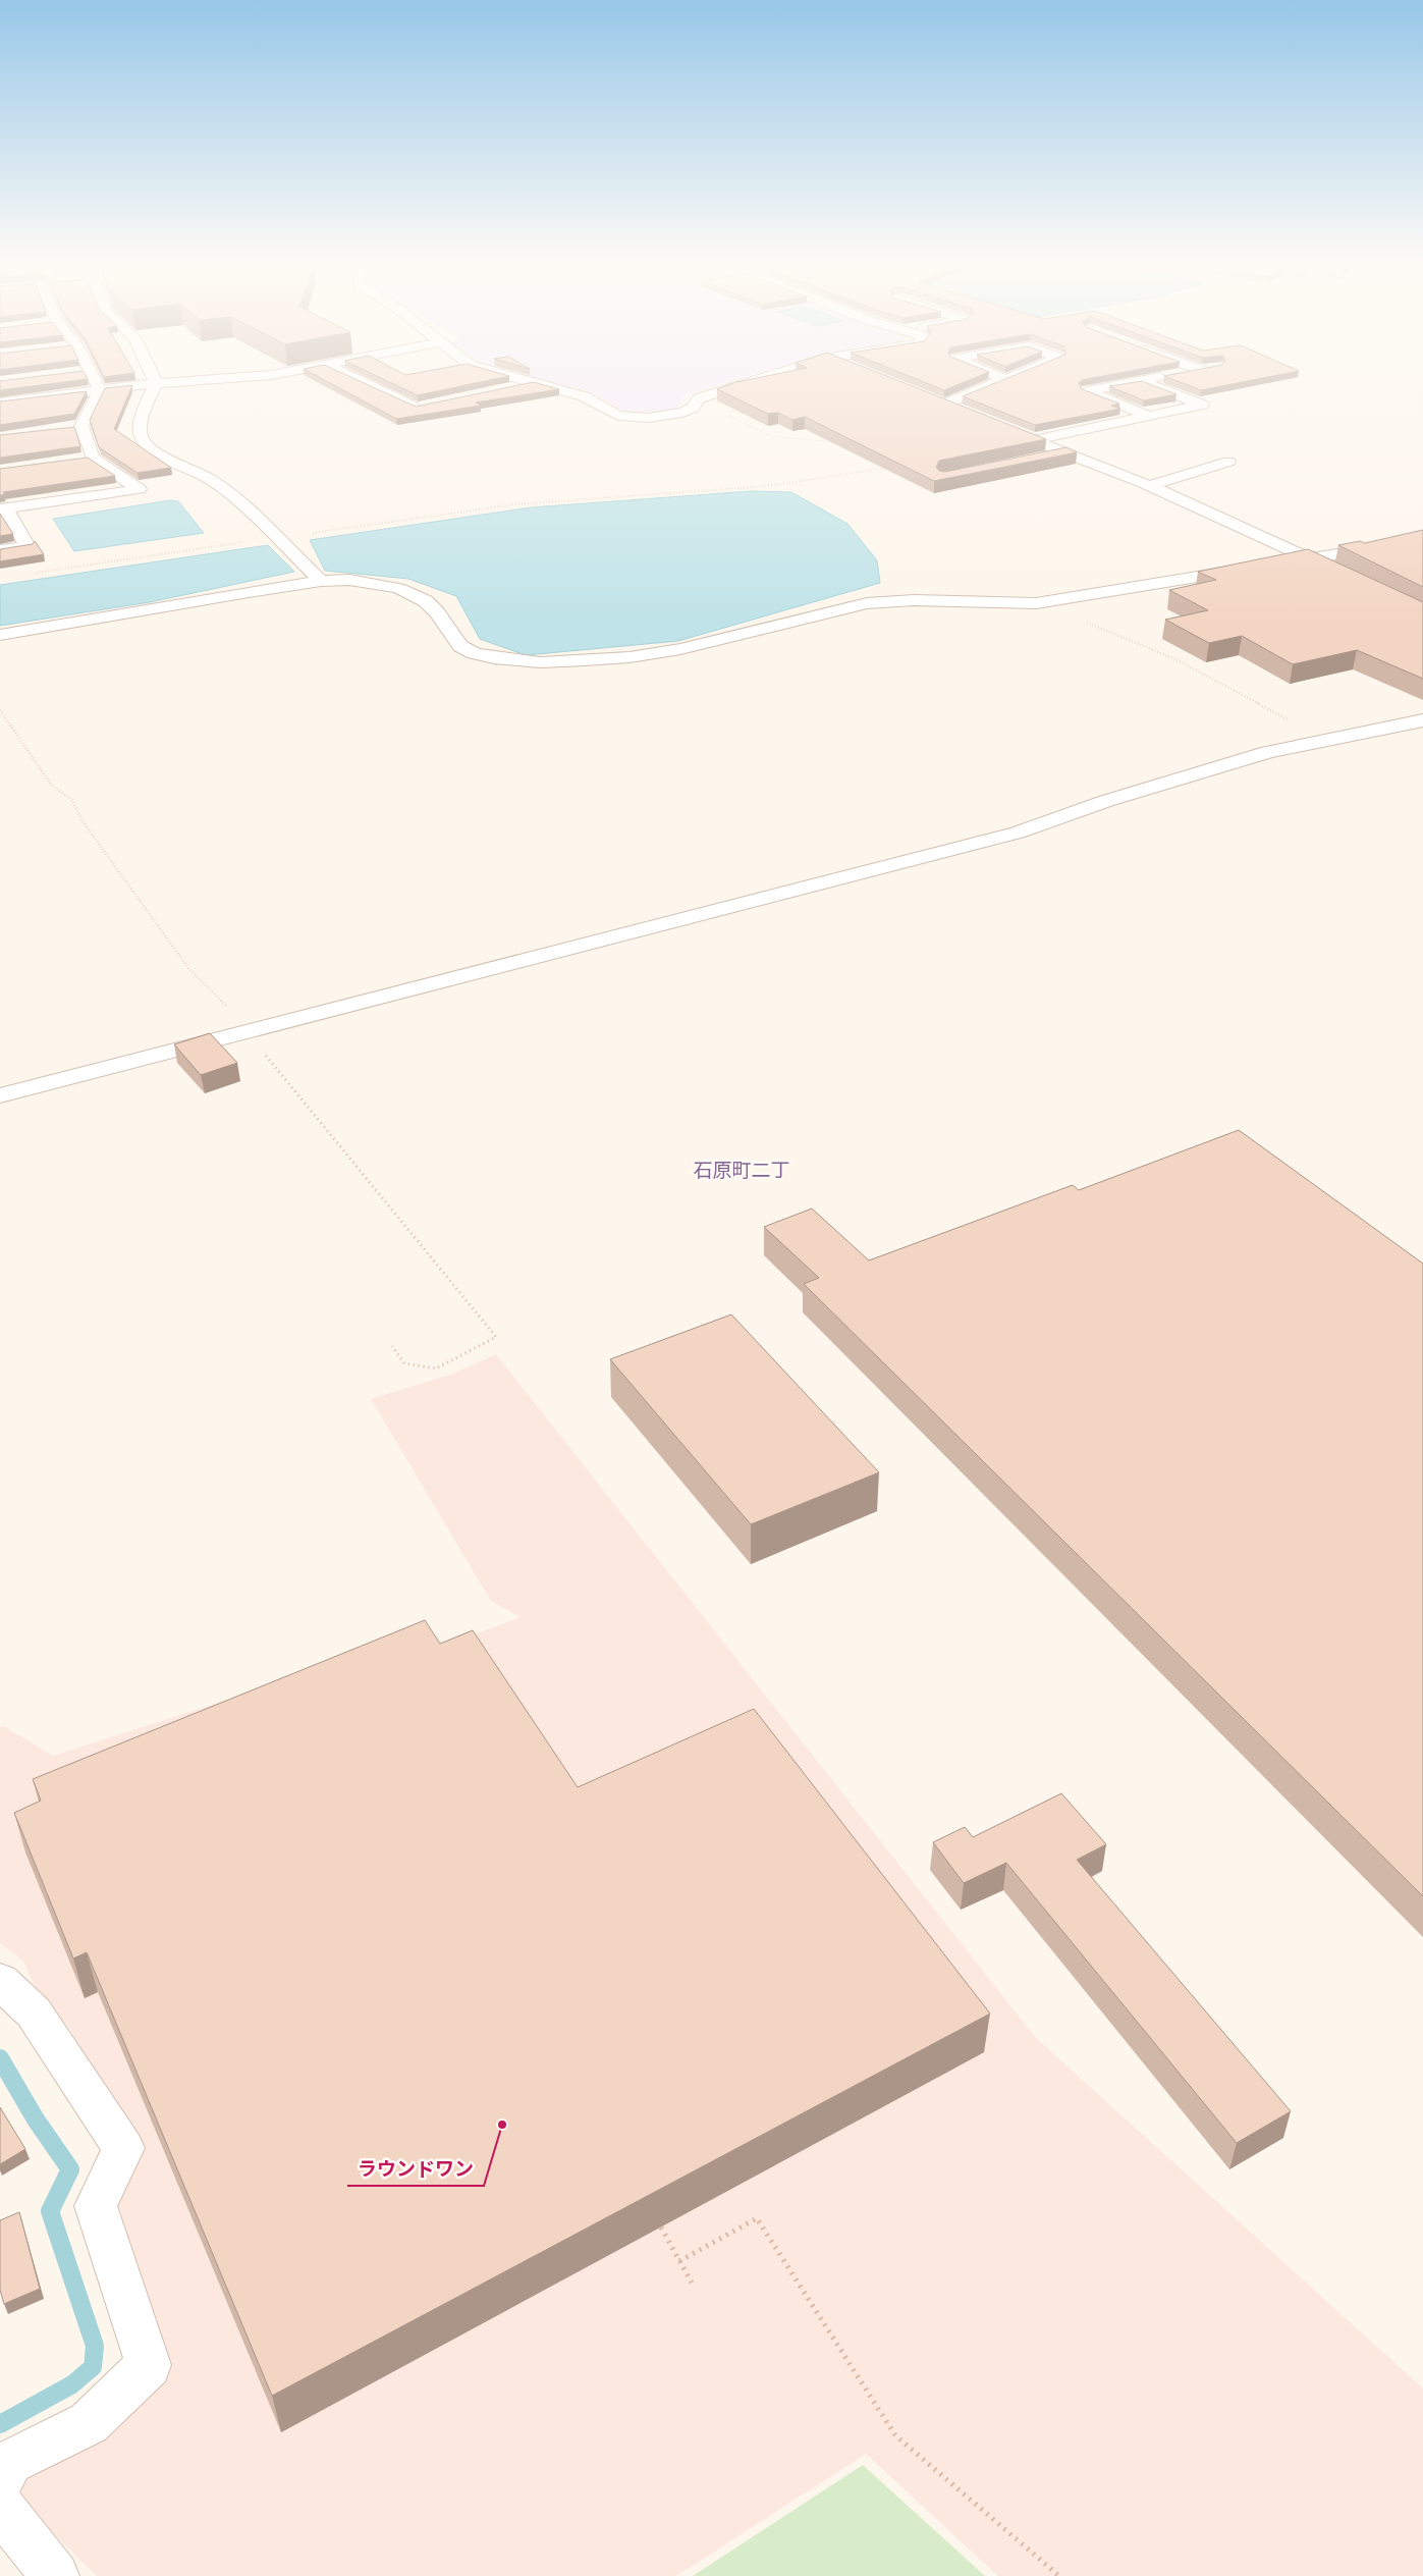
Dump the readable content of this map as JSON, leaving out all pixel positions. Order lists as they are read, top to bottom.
{
  "districts": ["石原町二丁"],
  "places": ["ラウンドワン"]
}
